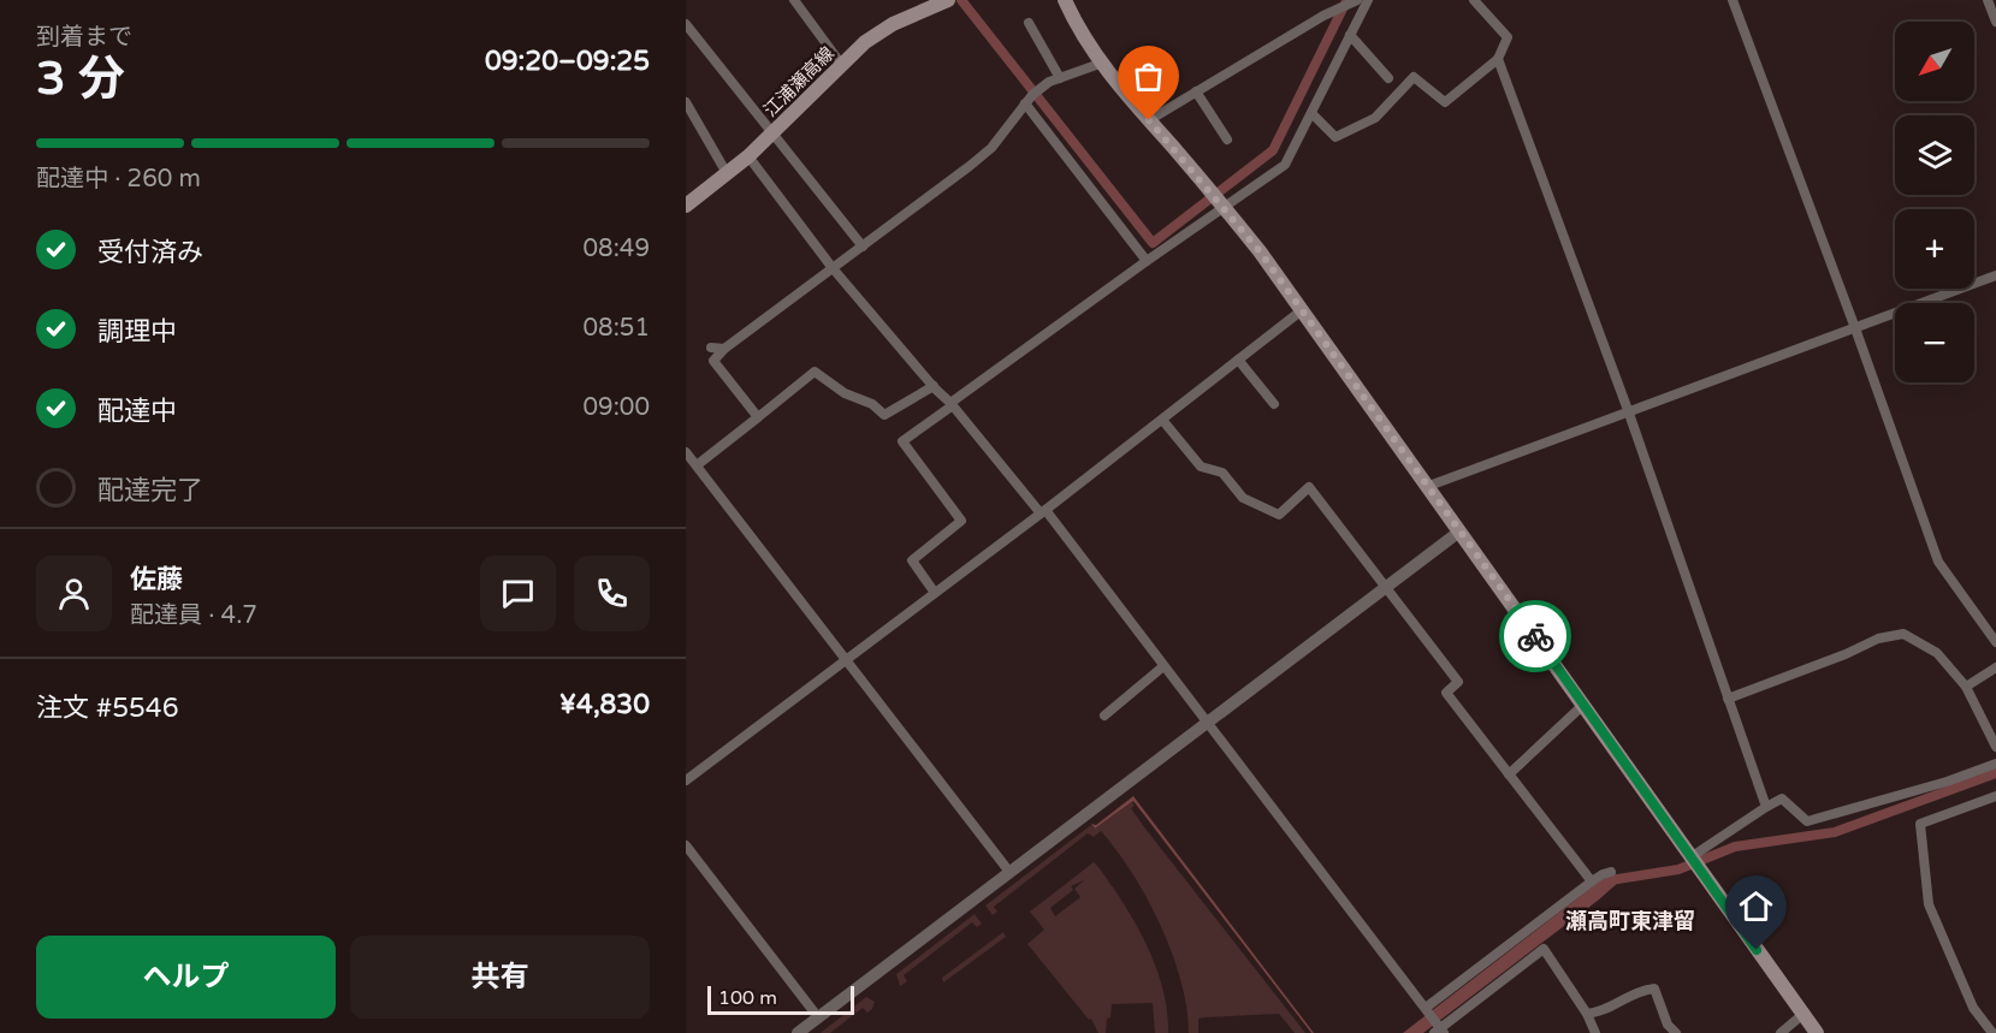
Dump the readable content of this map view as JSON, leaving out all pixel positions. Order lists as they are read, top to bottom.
{
  "streets": {
    "main road": ["江浦瀬高線"]
  },
  "districts": ["瀬高町東津留"],
  "scale_bar": "100 m",
  "north": "bottom left",
  "page": {
    "heading": ["3 分", "到着まで", "09:20–09:25"],
    "panel": [
      "佐藤",
      "配達員 · 4.7",
      "注文 #5546",
      "¥4,830"
    ],
    "map_buttons": ["+", "−"],
    "bar": "配達中 · 260 m",
    "list": [
      ["受付済み", "08:49"],
      ["調理中", "08:51"],
      ["配達中", "09:00"],
      "配達完了"
    ],
    "buttons": ["ヘルプ", "共有"],
    "scale": "100 m"
  }
}
